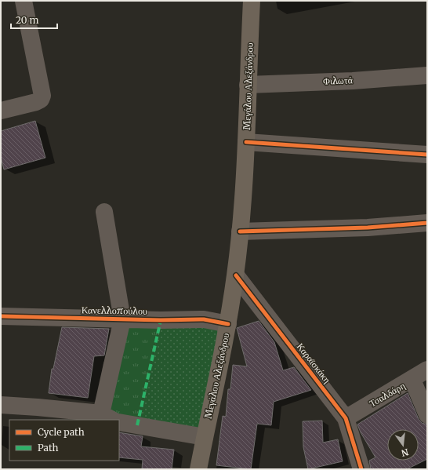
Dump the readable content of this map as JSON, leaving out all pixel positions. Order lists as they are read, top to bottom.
{
  "streets": {
    "main road": ["Μεγάλου Αλεξάνδρου"],
    "street": [
      "Φιλωτά",
      "Κανελλοπούλου",
      "Καραϊσκάκη",
      "Τσαλδάρη"
    ]
  },
  "crossings": [
    ["Φιλωτά", "Μεγάλου Αλεξάνδρου"],
    ["Μεγάλου Αλεξάνδρου", "Κανελλοπούλου"],
    ["Μεγάλου Αλεξάνδρου", "Καραϊσκάκη"],
    ["Καραϊσκάκη", "Τσαλδάρη"]
  ],
  "legend": ["Cycle path", "Path"],
  "scale_bar": "20 m",
  "north": "bottom"
}
